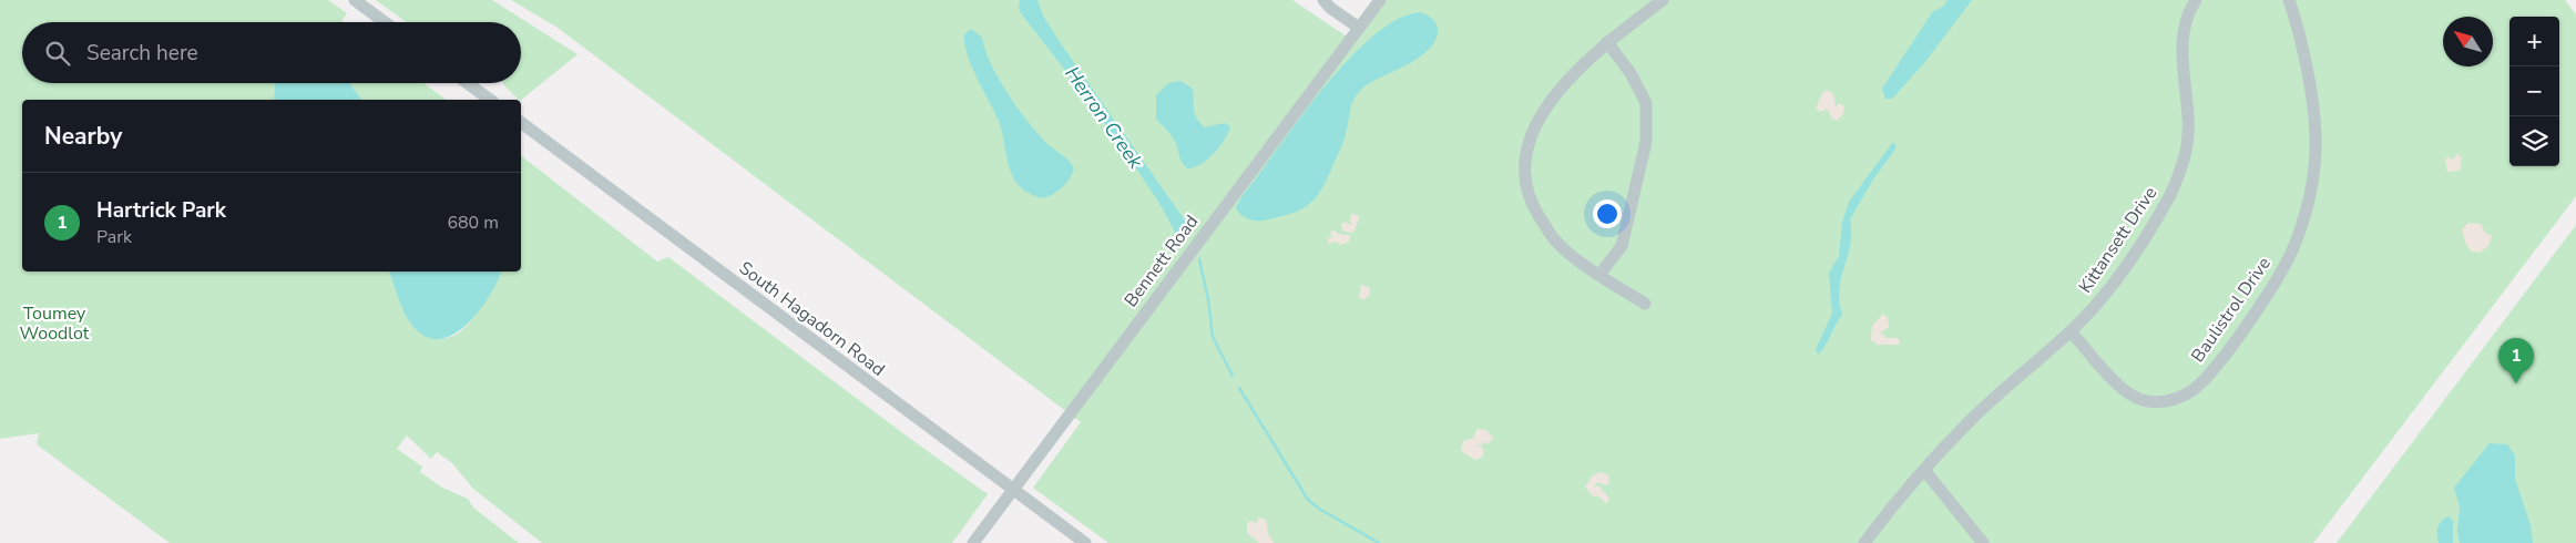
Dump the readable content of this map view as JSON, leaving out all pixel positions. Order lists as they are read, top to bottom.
{
  "streets": {
    "street": [
      "Kittansett Drive",
      "Bennett Road",
      "Baulistrol Drive",
      "South Hagadorn Road"
    ]
  },
  "crossings": [
    ["Kittansett Drive", "Baulistrol Drive"],
    ["Bennett Road", "South Hagadorn Road"]
  ],
  "water": ["Herron Creek"],
  "parks": ["Toumey Woodlot"],
  "north": "top left",
  "page": {
    "map_buttons": ["+", "−"],
    "search": "Search here",
    "heading": "Nearby",
    "list": [
      {
        "mark": "1",
        "name": "Hartrick Park",
        "note": "Park",
        "value": "680 m"
      }
    ],
    "pins": "1"
  }
}
